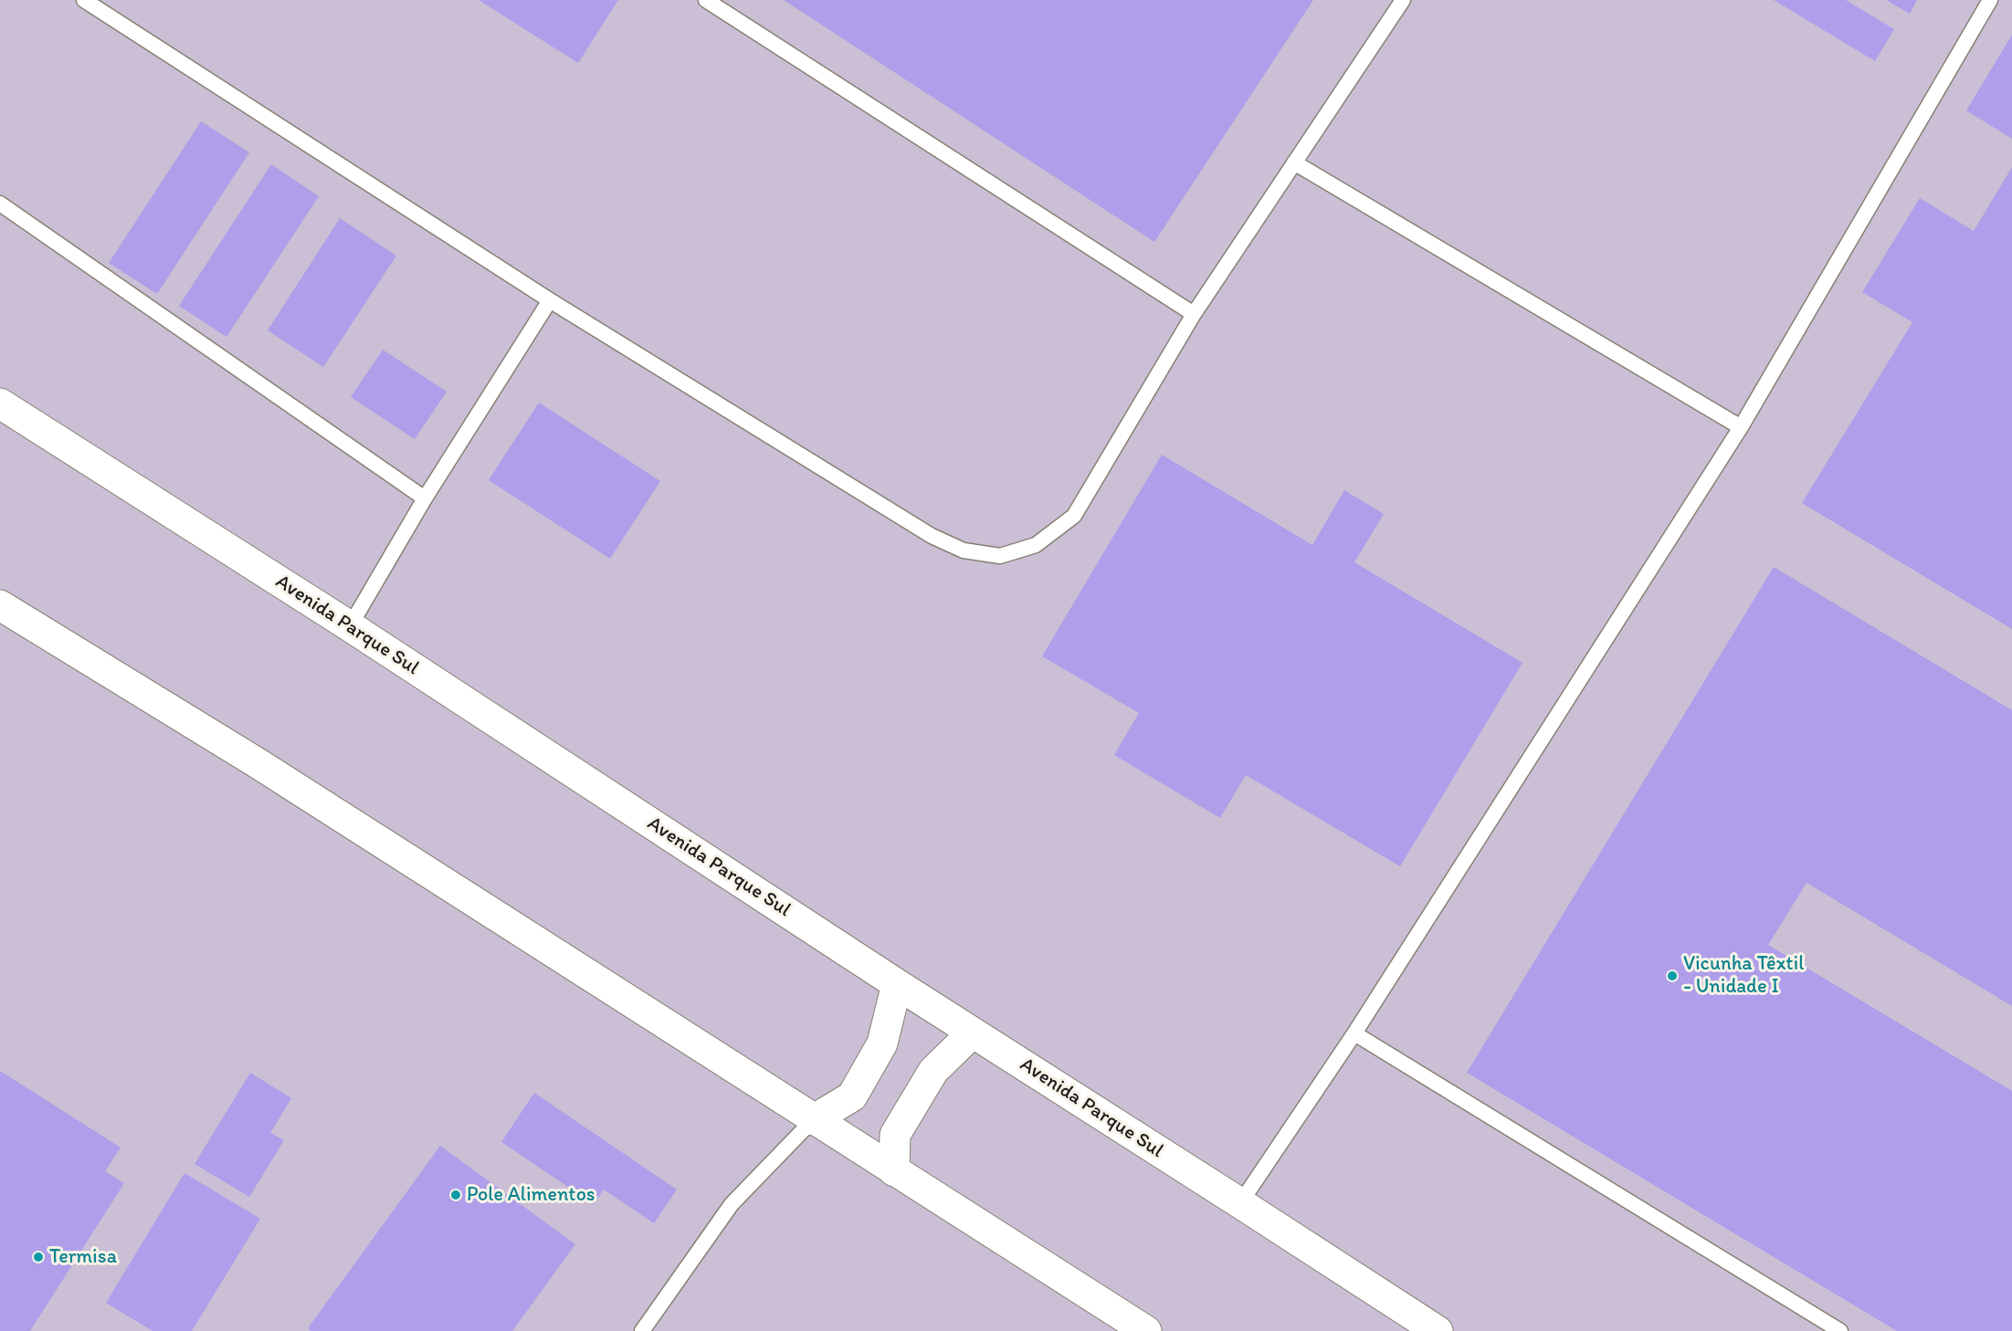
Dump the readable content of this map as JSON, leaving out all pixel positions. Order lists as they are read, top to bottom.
{
  "streets": {
    "street": ["Avenida Parque Sul"]
  },
  "places": ["Vicunha Têxtil - Unidade I", "Pole Alimentos", "Termisa"]
}
